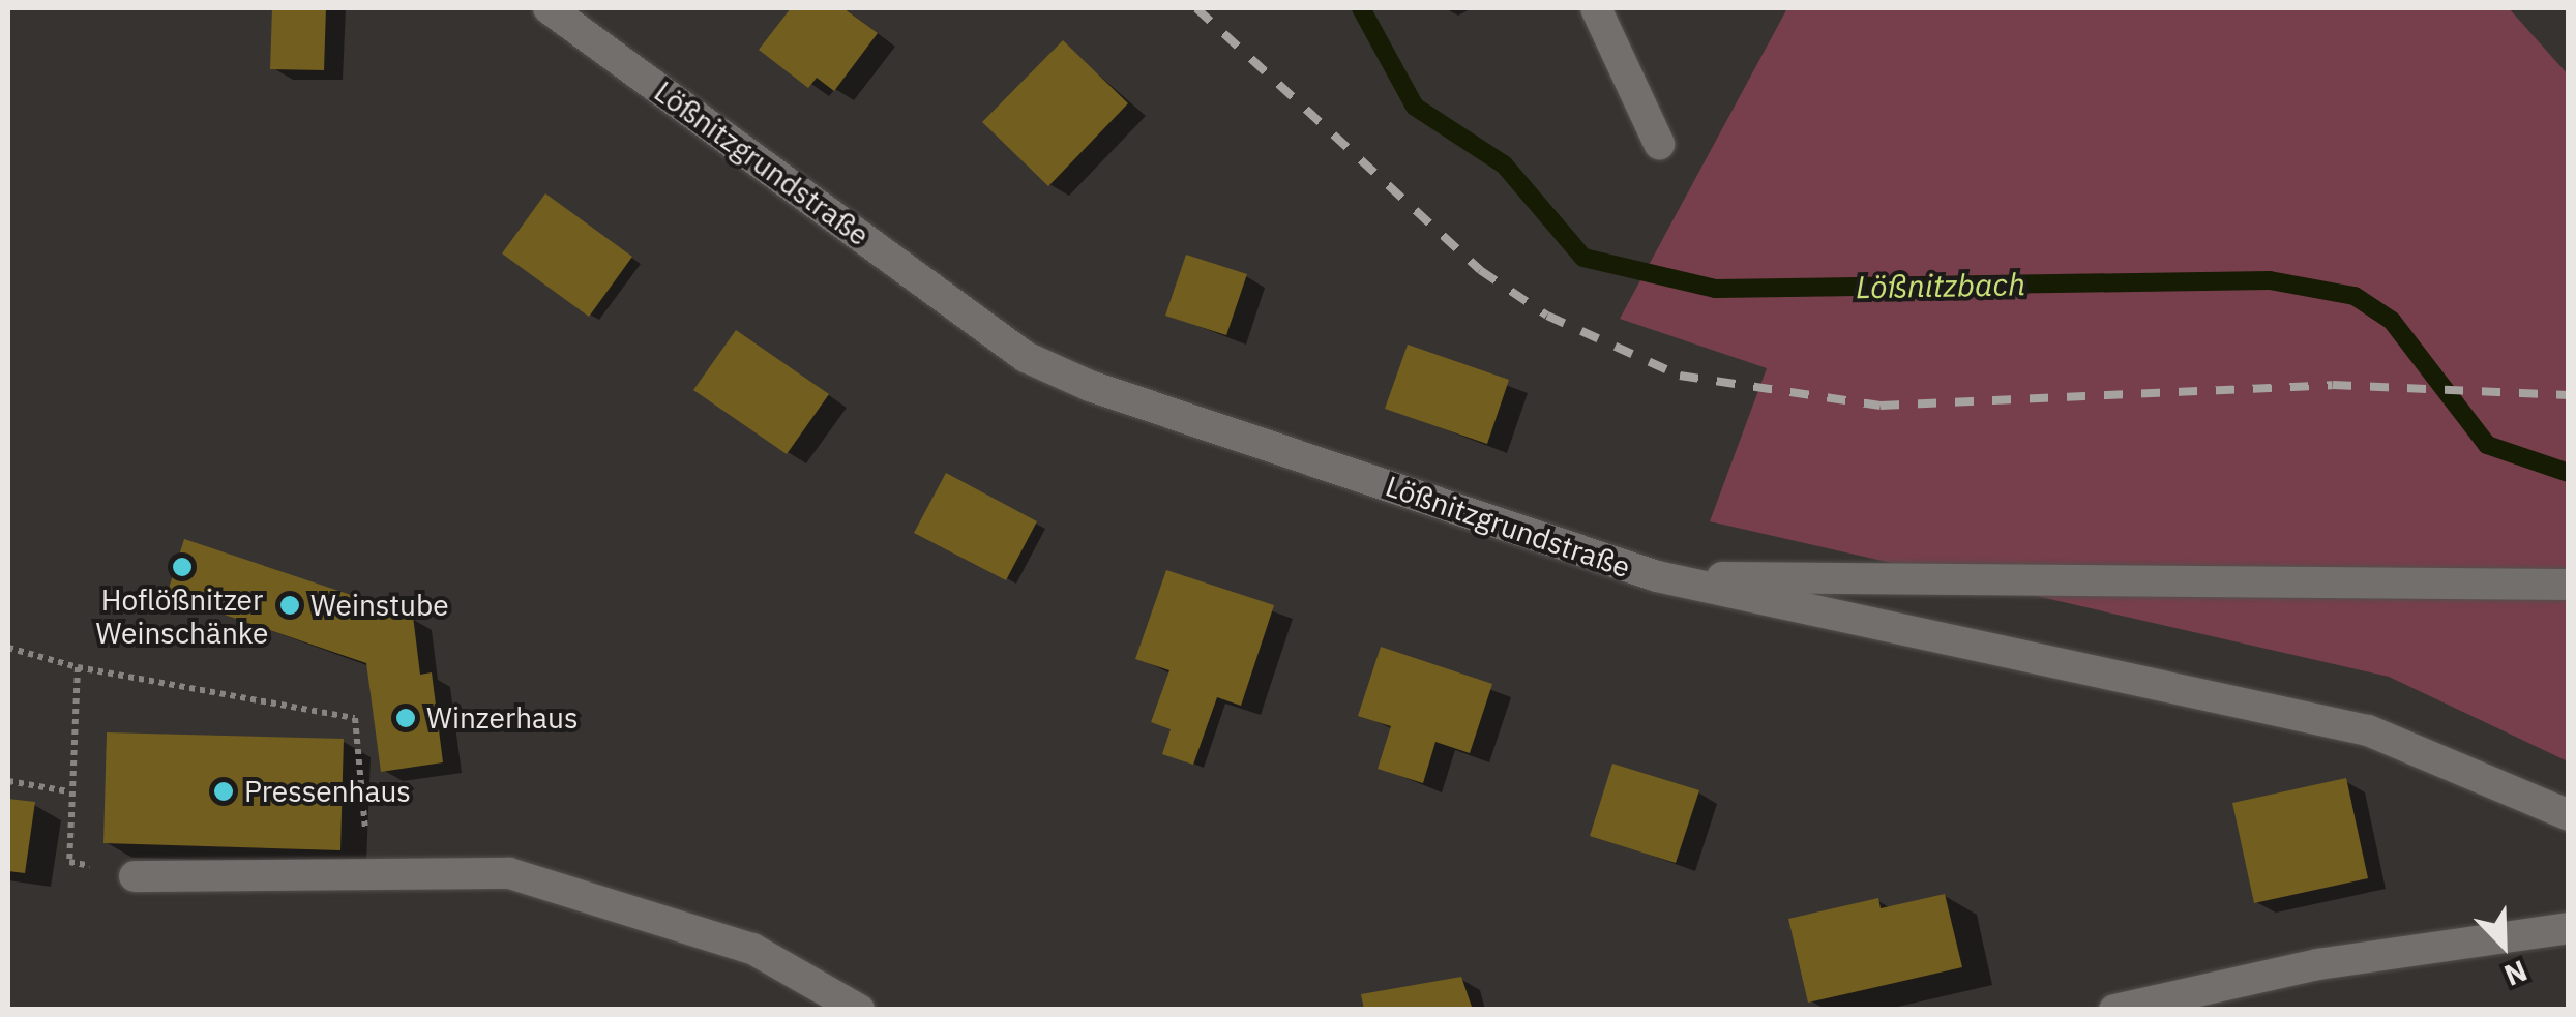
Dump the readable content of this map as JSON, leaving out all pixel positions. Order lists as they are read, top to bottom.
{
  "streets": {
    "street": ["Lößnitzgrundstraße"]
  },
  "water": ["Lößnitzbach"],
  "places": [
    "Hoflößnitzer Weinschänke",
    "Weinstube",
    "Winzerhaus",
    "Pressenhaus"
  ],
  "north": "bottom right"
}
